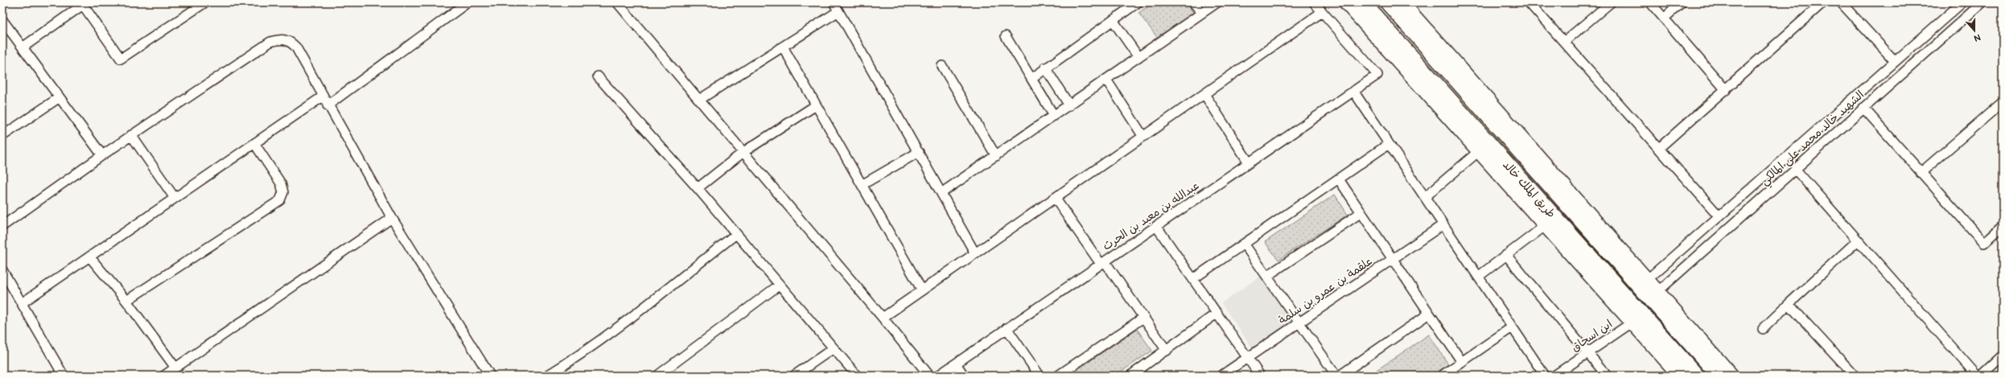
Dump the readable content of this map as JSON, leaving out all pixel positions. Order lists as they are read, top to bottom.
{
  "streets": {
    "main road": ["طريق الملك خالد"],
    "street": [
      "الشهيد خالد محمد على المالكي",
      "عبدالله بن معبد بن الحرث",
      "علقمة بن عمرو بن سلمة",
      "ابن اسحاق"
    ]
  },
  "crossings": [
    ["طريق الملك خالد", "ابن اسحاق"]
  ],
  "north": "bottom"
}
